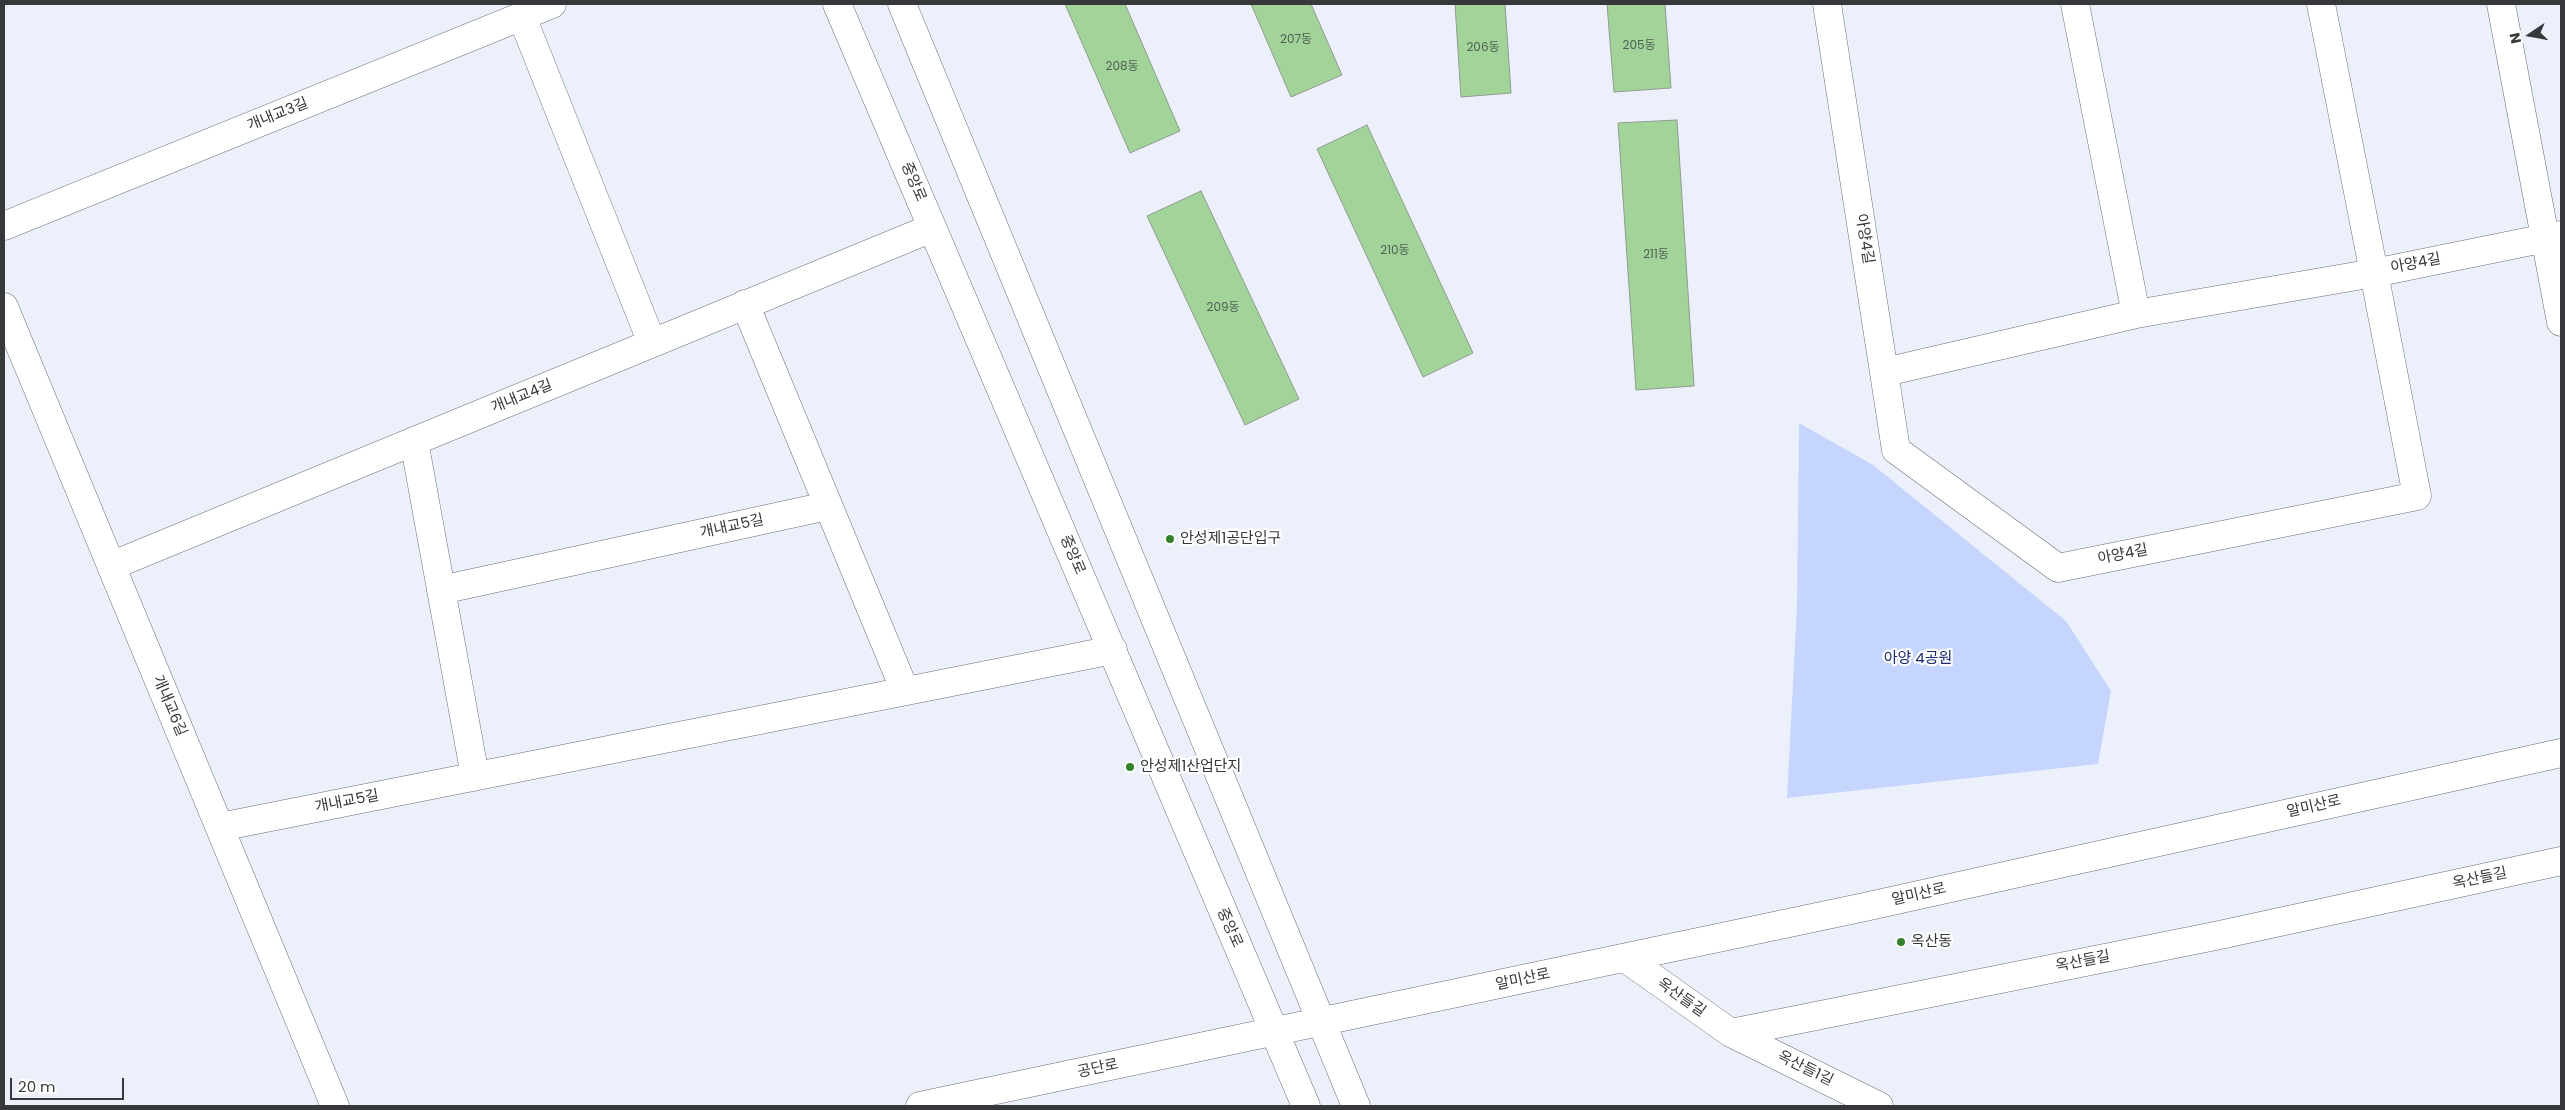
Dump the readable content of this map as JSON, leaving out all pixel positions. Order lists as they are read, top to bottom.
{
  "streets": {
    "street": [
      "개내교3길",
      "중앙로",
      "아양4길",
      "개내교4길",
      "개내교5길",
      "개내교6길",
      "알미산로",
      "옥산들길",
      "공단로",
      "옥산들1길"
    ]
  },
  "crossings": [
    ["중앙로", "개내교4길"],
    ["중앙로", "개내교5길"],
    ["중앙로", "알미산로"],
    ["중앙로", "공단로"],
    ["개내교4길", "개내교6길"],
    ["개내교5길", "개내교6길"],
    ["알미산로", "옥산들길"],
    ["알미산로", "공단로"],
    ["옥산들길", "옥산들1길"]
  ],
  "parks": ["아양 4공원"],
  "places": ["안성제1공단입구", "안성제1산업단지", "옥산동"],
  "house_numbers": [
    "207동",
    "205동",
    "206동",
    "208동",
    "210동",
    "211동",
    "209동"
  ],
  "scale_bar": "20 m",
  "north": "left"
}
